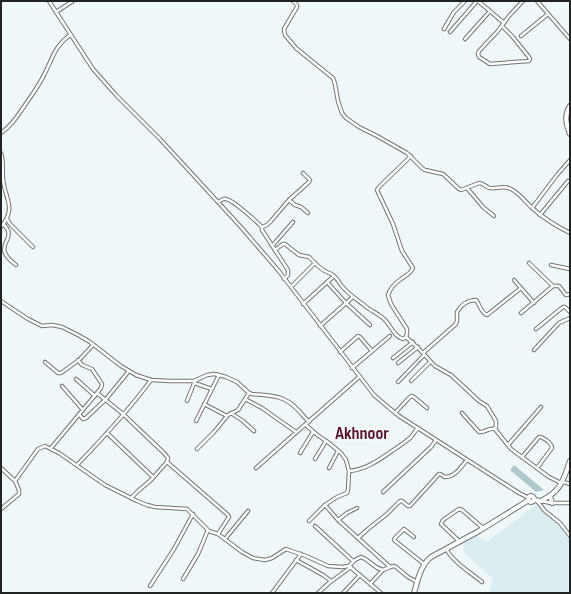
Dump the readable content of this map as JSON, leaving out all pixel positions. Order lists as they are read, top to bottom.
{
  "districts": ["Akhnoor"]
}
